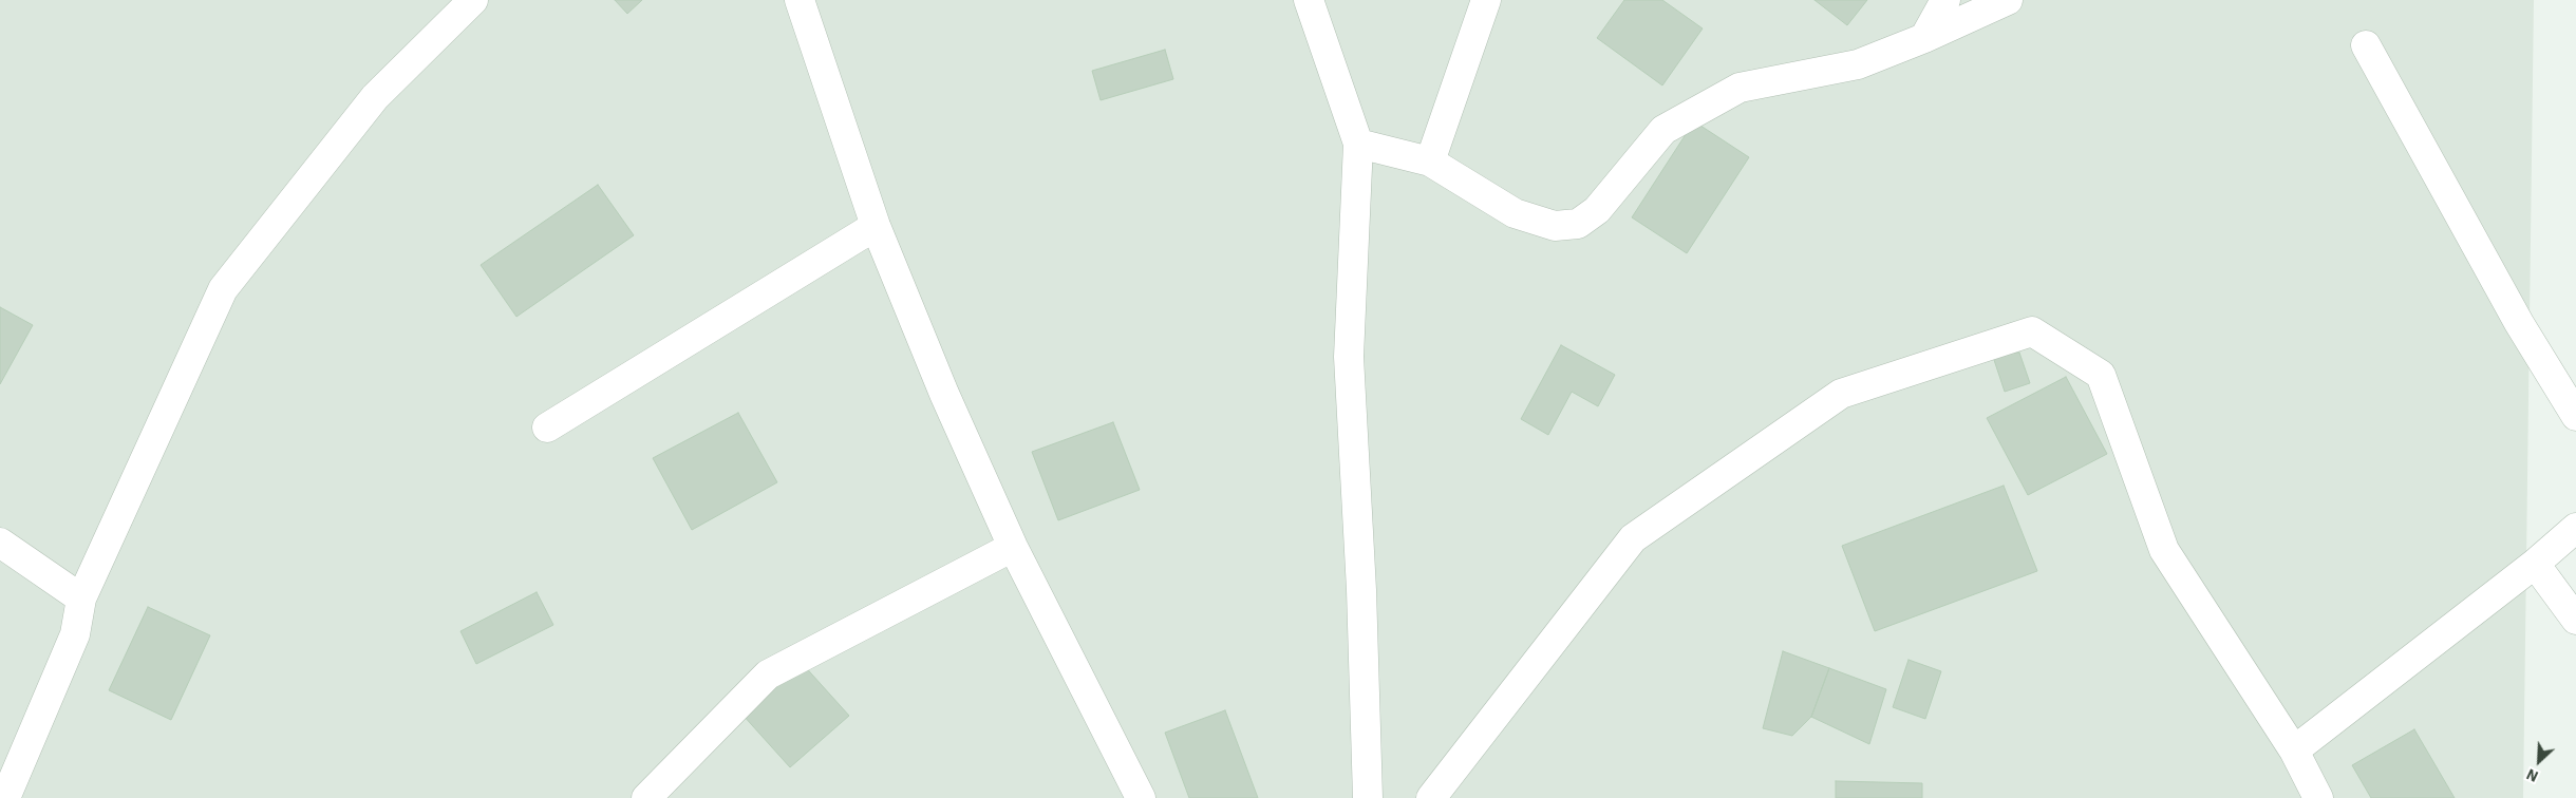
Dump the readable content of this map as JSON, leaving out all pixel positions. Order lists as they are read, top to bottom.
{
  "north": "bottom left"
}
